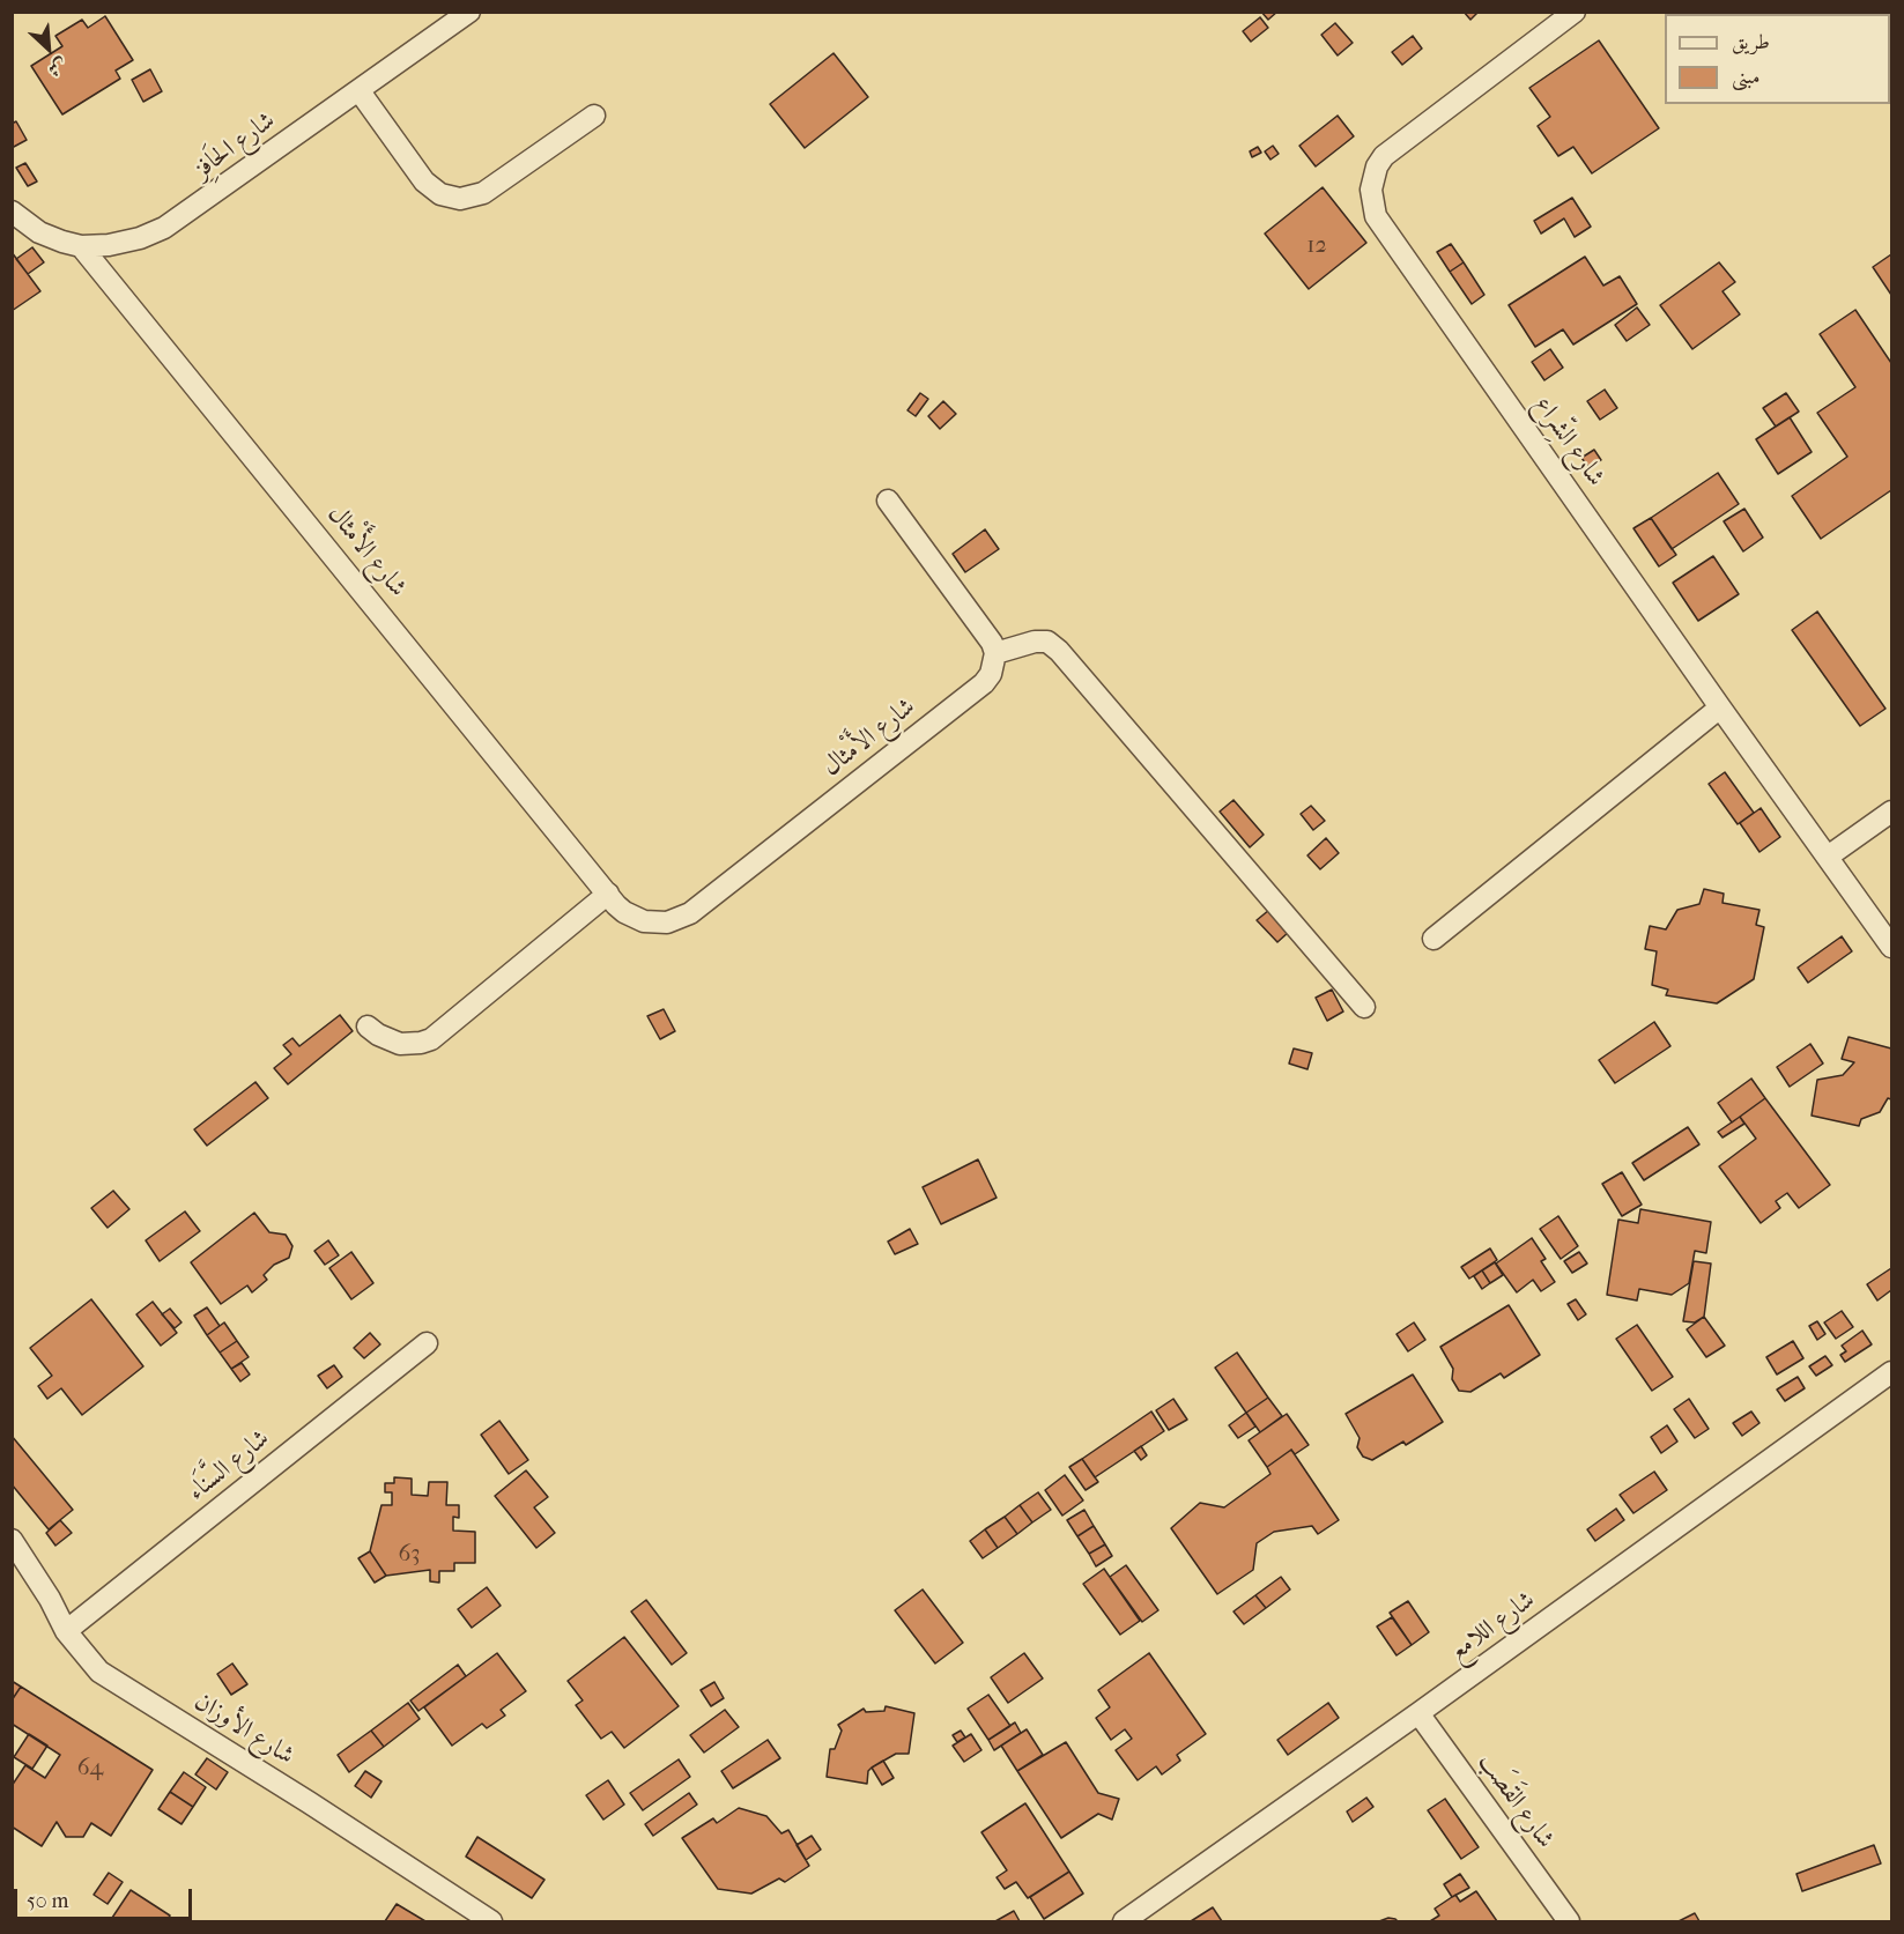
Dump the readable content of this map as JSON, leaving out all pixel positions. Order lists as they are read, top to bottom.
{
  "streets": {
    "street": [
      "شارع الحَافِز",
      "شارع الشِّراع",
      "شارع الأَمْثال",
      "شارع السَّنَاء",
      "شارع اللامع",
      "شارع الأوزان",
      "شارع القَصَب"
    ]
  },
  "crossings": [
    ["شارع الحَافِز", "شارع الأَمْثال"],
    ["شارع السَّنَاء", "شارع الأوزان"],
    ["شارع اللامع", "شارع القَصَب"]
  ],
  "house_numbers": ["12", "63", "64"],
  "legend": ["طريق", "مبنى"],
  "scale_bar": "50 m",
  "north": "bottom right"
}
